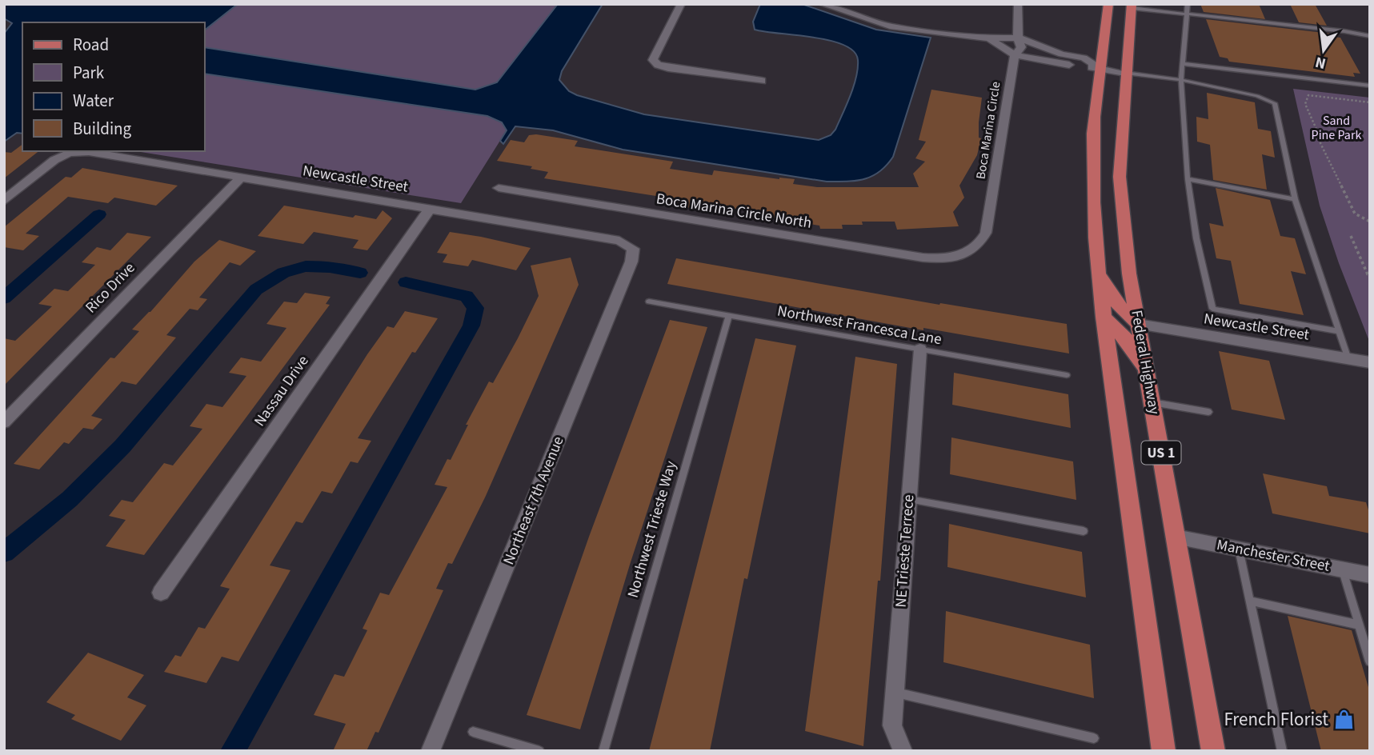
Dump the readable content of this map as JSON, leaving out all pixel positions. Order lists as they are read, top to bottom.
{
  "streets": {
    "main road": ["Federal Highway", "US 1"],
    "street": [
      "Boca Marina Circle",
      "Newcastle Street",
      "Boca Marina Circle North",
      "Rico Drive",
      "Nassau Drive",
      "Northeast 7th Avenue",
      "NE Trieste Terrece",
      "Manchester Street"
    ],
    "lane": ["Northwest Francesca Lane", "Northwest Trieste Way"]
  },
  "crossings": [
    ["Boca Marina Circle", "Boca Marina Circle North"],
    ["Newcastle Street", "Rico Drive"],
    ["Newcastle Street", "Federal Highway"],
    ["Newcastle Street", "Nassau Drive"],
    ["Newcastle Street", "Northeast 7th Avenue"],
    ["Northwest Francesca Lane", "Northwest Trieste Way"],
    ["Northwest Francesca Lane", "NE Trieste Terrece"],
    ["Federal Highway", "Manchester Street"]
  ],
  "parks": ["Sand Pine Park"],
  "places": {
    "shop": ["French Florist"]
  },
  "legend": [
    "Road",
    "Park",
    "Water",
    "Building"
  ],
  "north": "bottom"
}
